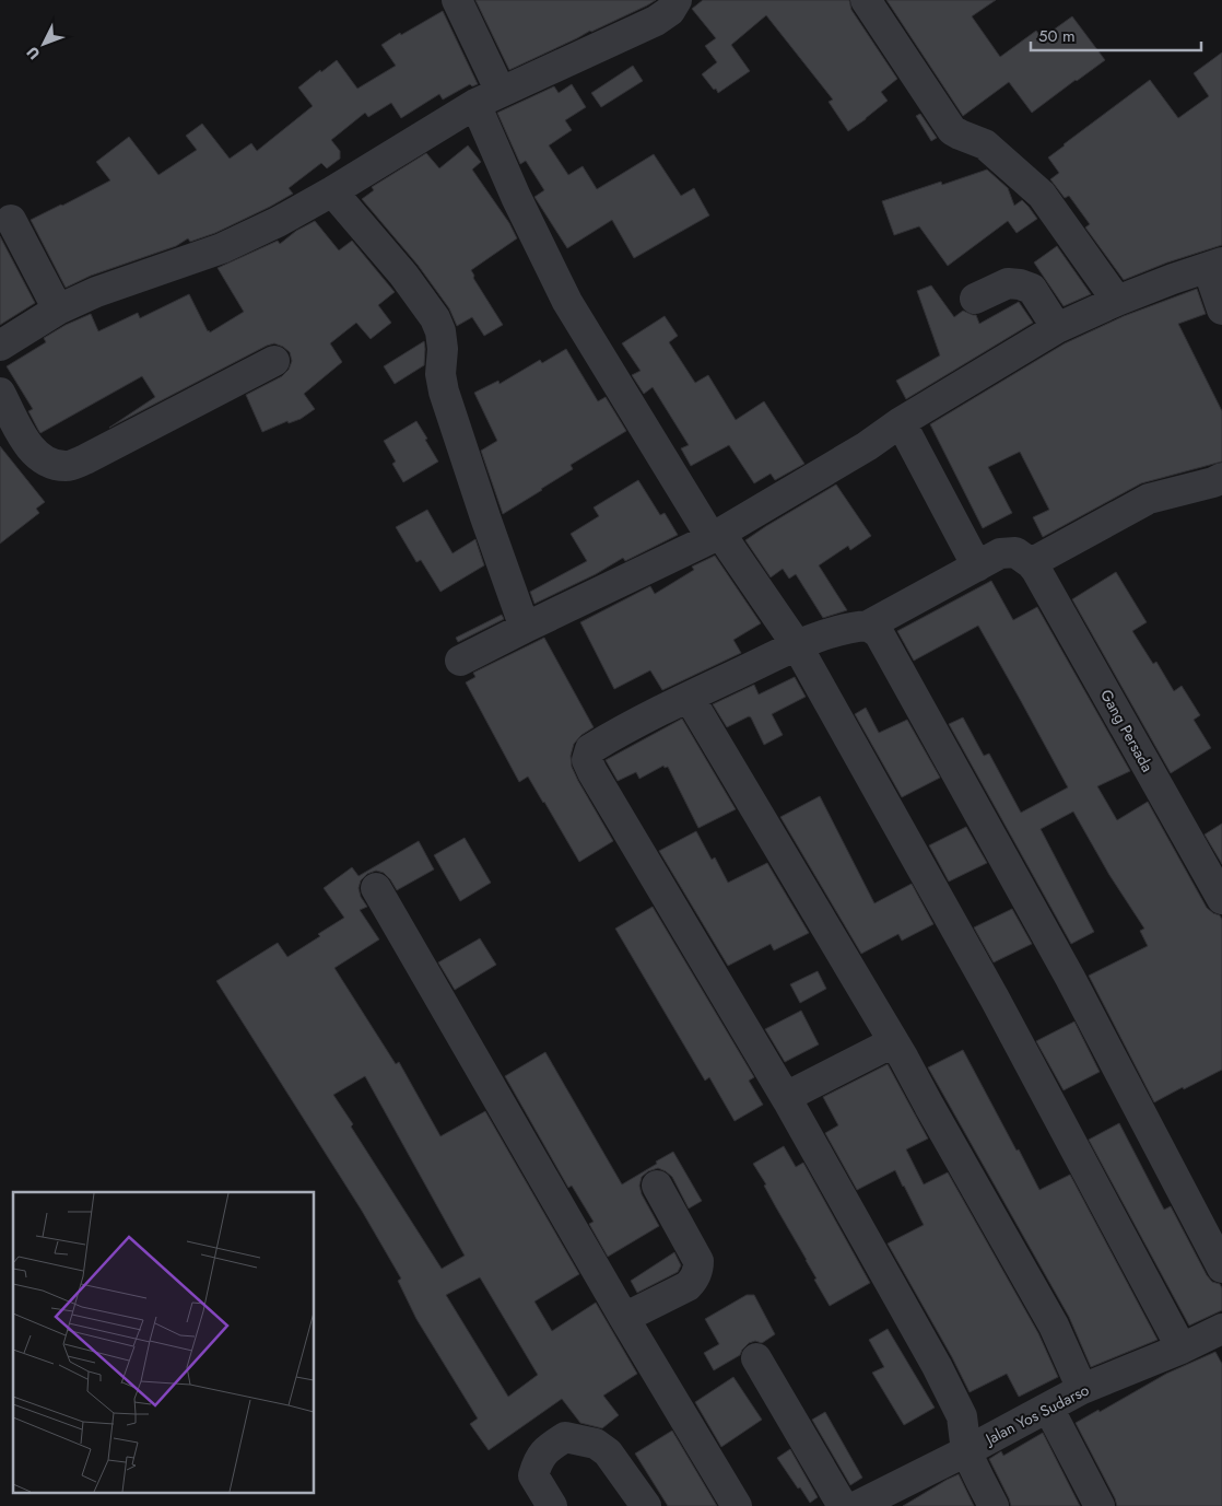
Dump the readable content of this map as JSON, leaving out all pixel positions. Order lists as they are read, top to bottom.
{
  "streets": {
    "street": ["Gang Persada", "Jalan Yos Sudarso"]
  },
  "scale_bar": "50 m",
  "north": "bottom left"
}
